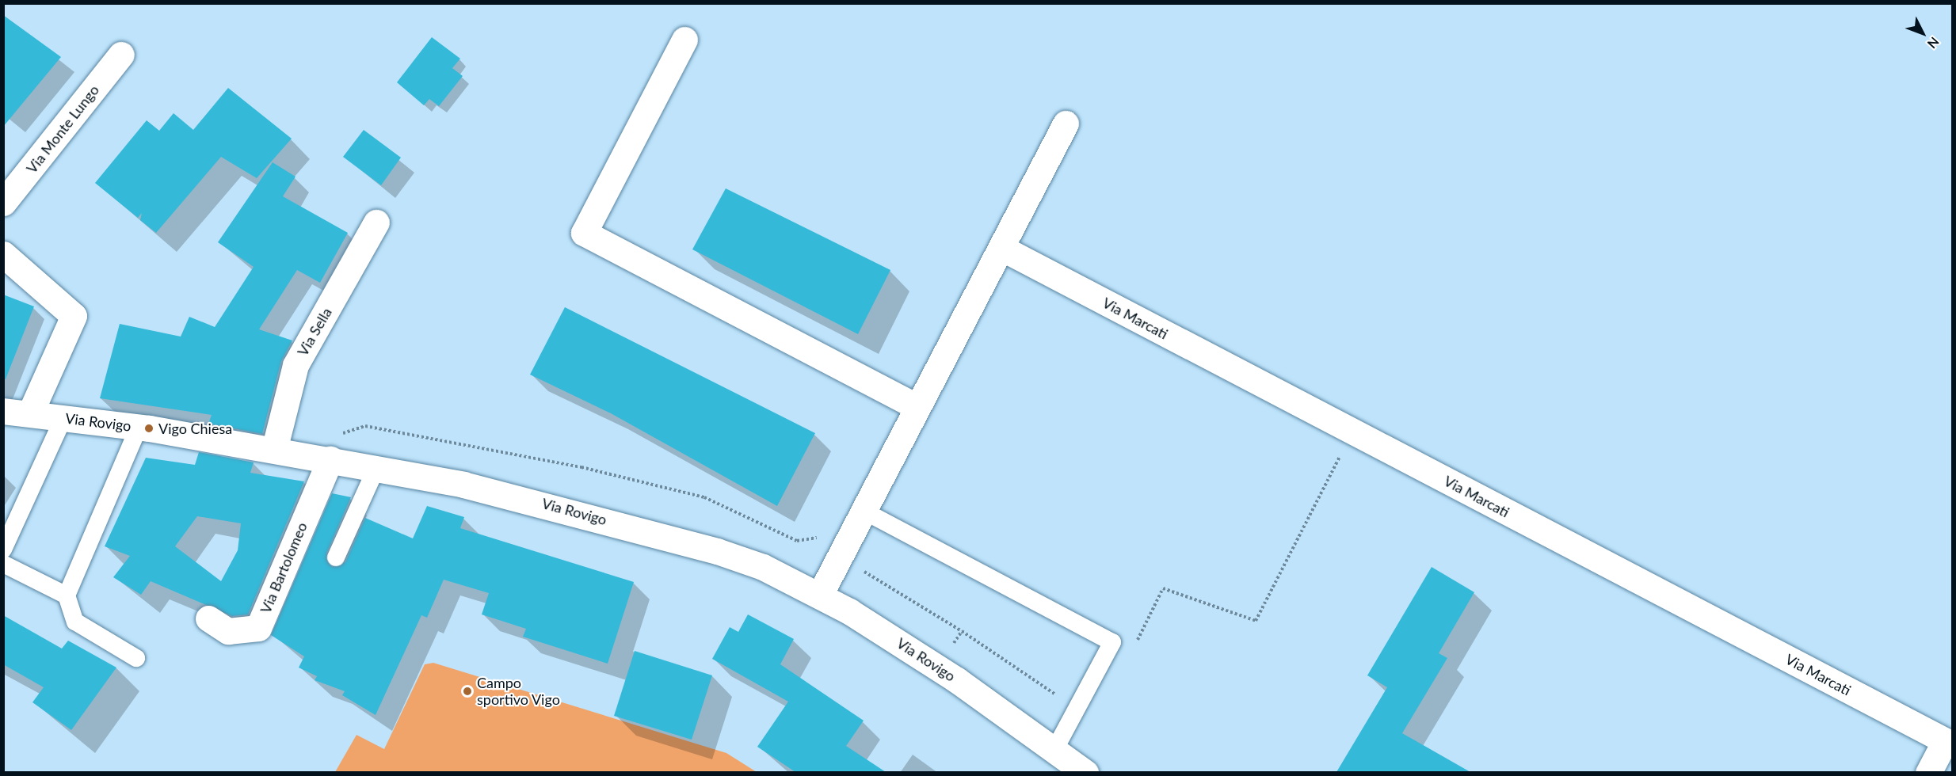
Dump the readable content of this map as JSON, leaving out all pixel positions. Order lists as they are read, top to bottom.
{
  "streets": {
    "street": [
      "Via Monte Lungo",
      "Via Marcati",
      "Via Sella",
      "Via Rovigo",
      "Via Bartolomeo"
    ]
  },
  "crossings": [
    ["Via Sella", "Via Rovigo"],
    ["Via Rovigo", "Via Bartolomeo"]
  ],
  "places": ["Vigo Chiesa", "Campo sportivo Vigo"],
  "north": "bottom right"
}
